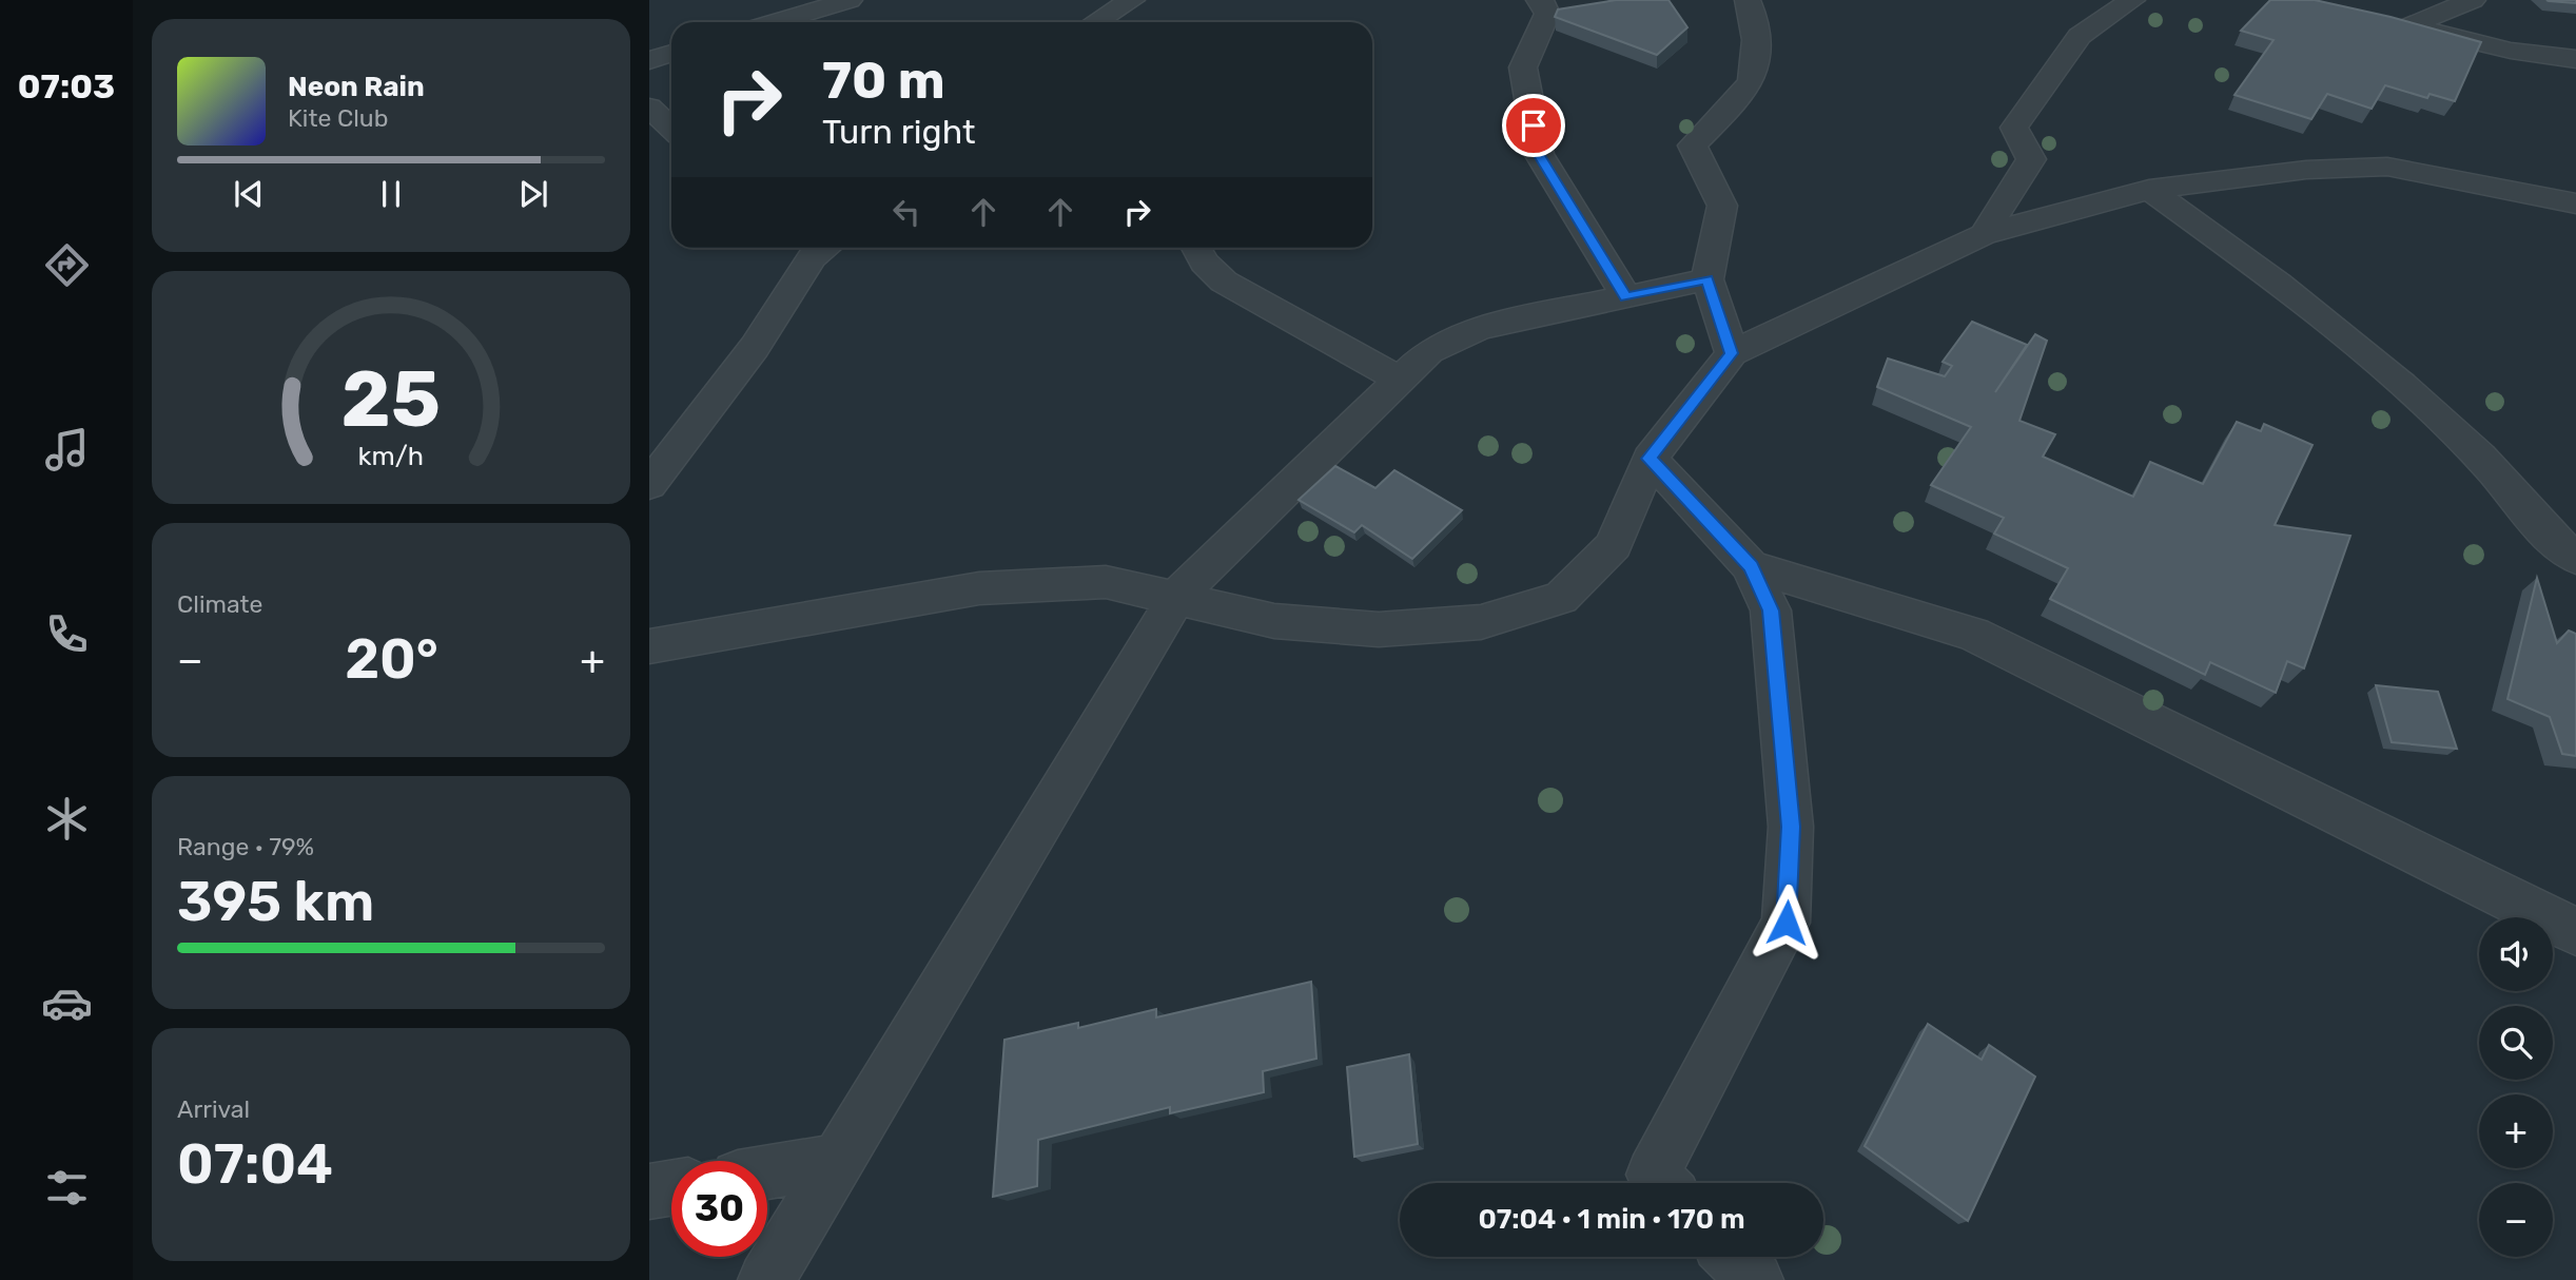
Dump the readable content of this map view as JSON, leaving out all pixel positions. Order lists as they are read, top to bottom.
{
  "page": {
    "tabs": "07:03",
    "turn": ["70 m", "Turn right"],
    "song": ["Neon Rain", "Kite Club"],
    "tile": [
      "Climate",
      ["Range · 79%", "395 km"],
      ["Arrival", "07:04"]
    ],
    "heat": ["−", "20°", "+"],
    "map_buttons": ["+", "−"],
    "limit": "30",
    "trip": "07:04 · 1 min · 170 m",
    "gauge": ["25", "km/h"]
  }
}
